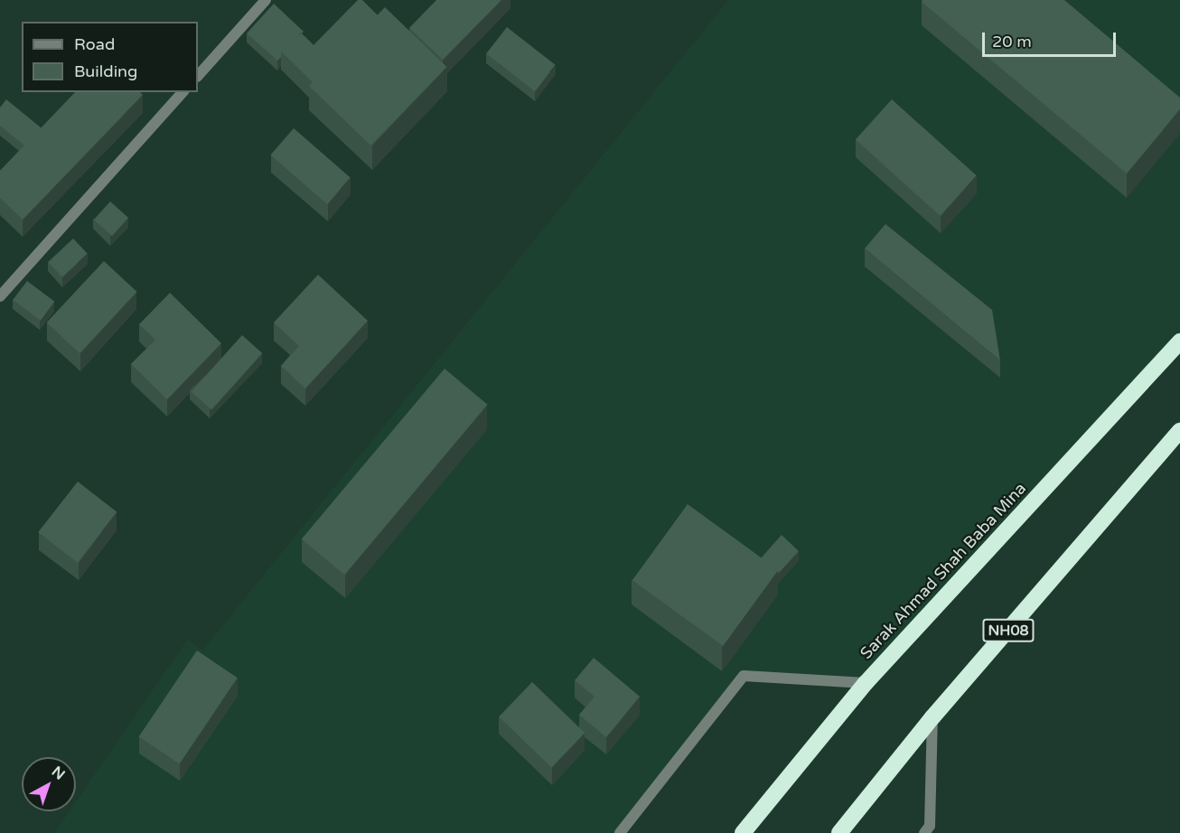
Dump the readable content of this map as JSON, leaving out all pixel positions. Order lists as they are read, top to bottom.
{
  "streets": {
    "highway": ["Sarak Ahmad Shah Baba Mina", "NH08"]
  },
  "legend": ["Road", "Building"],
  "scale_bar": "20 m",
  "north": "top right"
}
